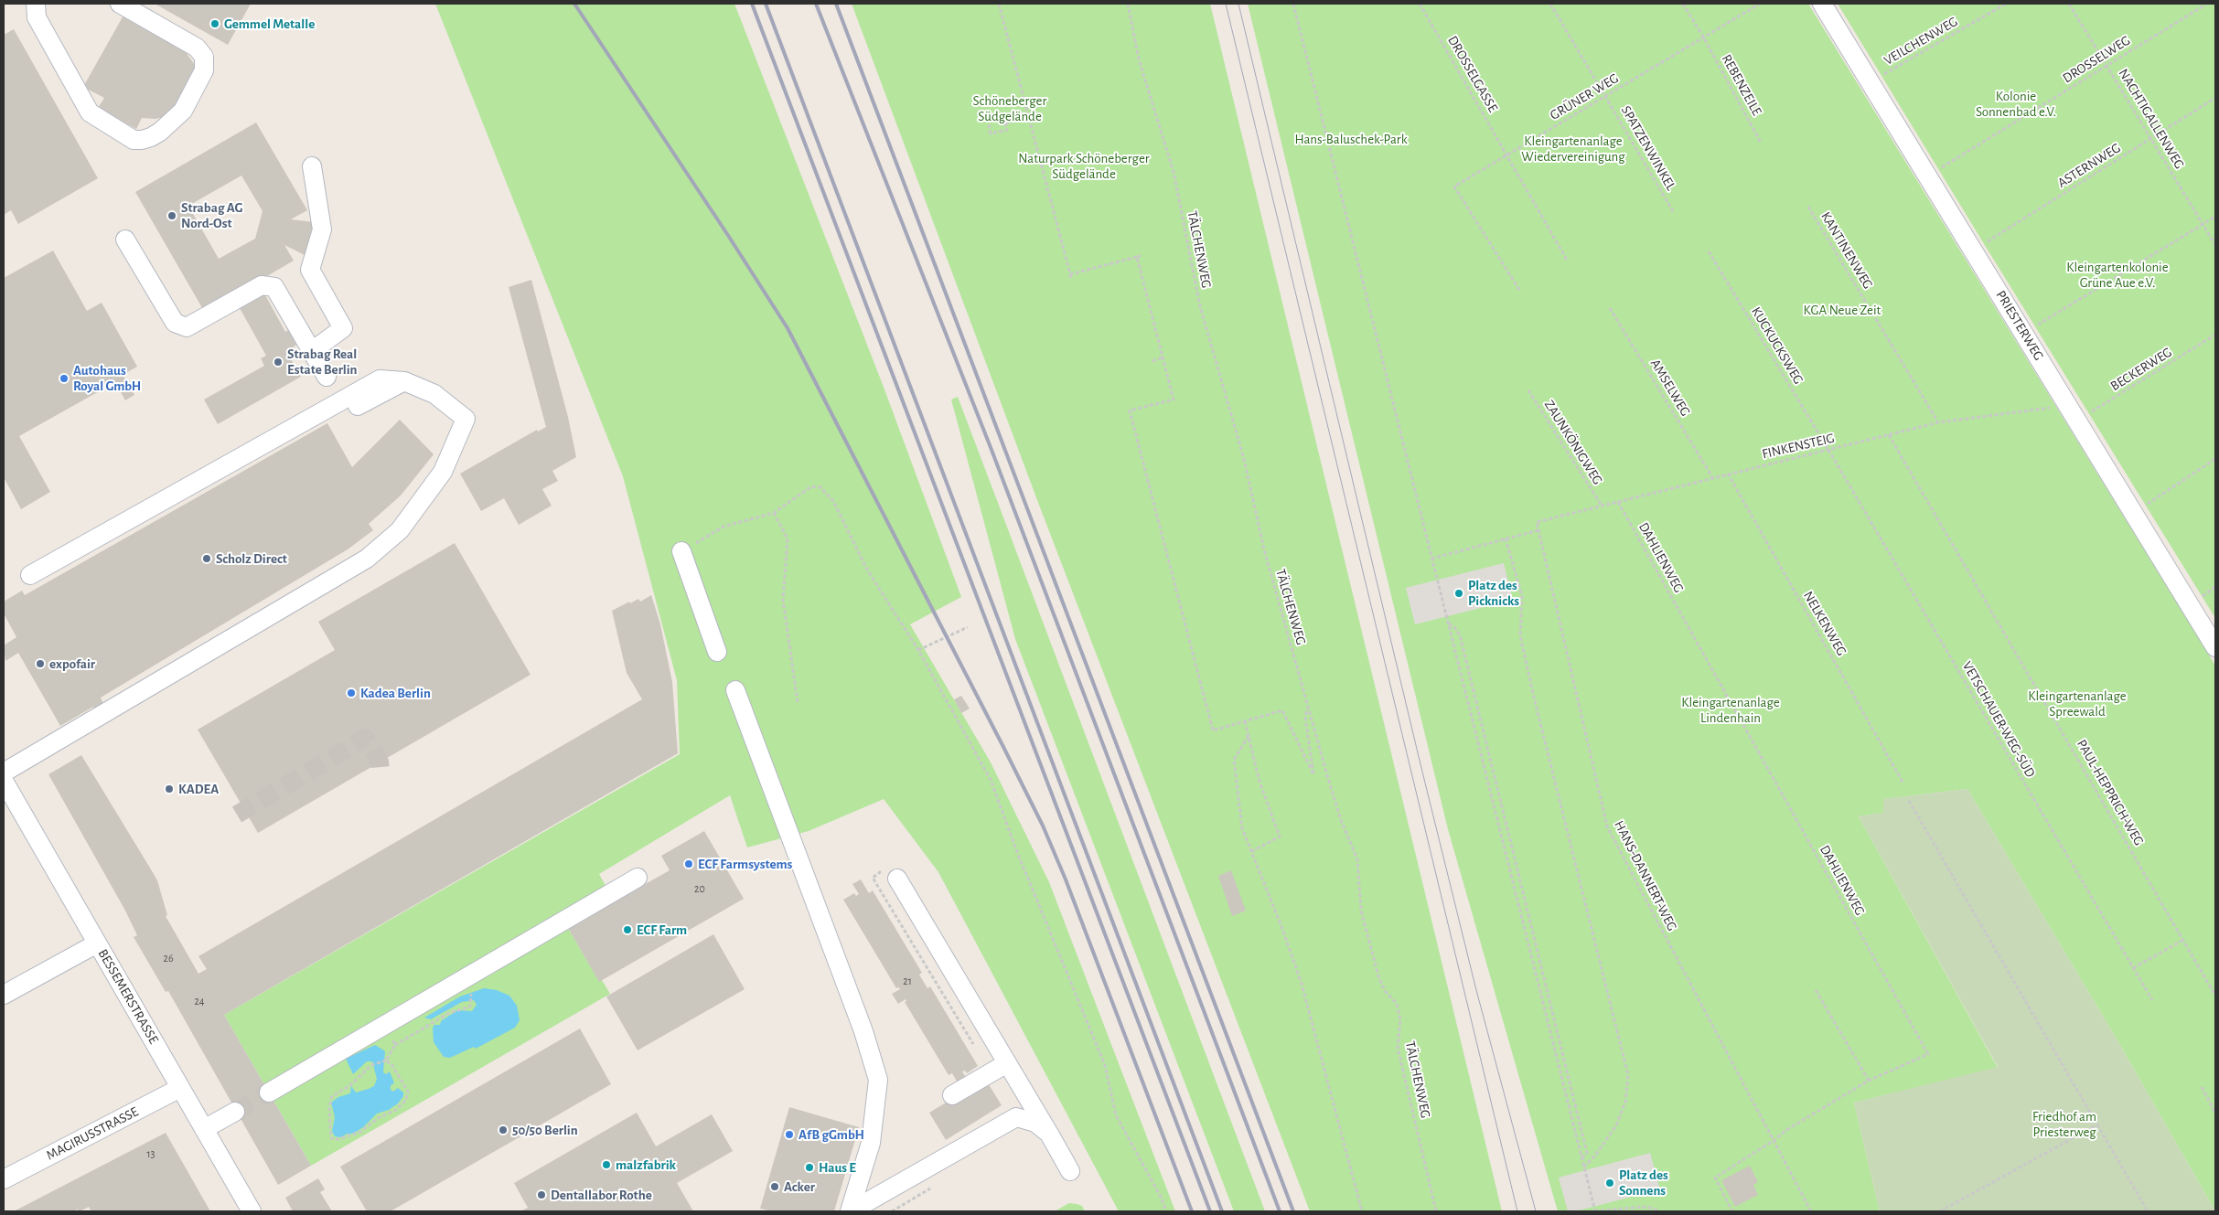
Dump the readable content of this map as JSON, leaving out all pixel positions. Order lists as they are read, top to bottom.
{
  "streets": {
    "street": ["PRIESTERWEG", "BESSEMERSTRASSE", "MAGIRUSSTRASSE"],
    "path": [
      "VEILCHENWEG",
      "DROSSELWEG",
      "DROSSELGASSE",
      "REBENZEILE",
      "GRÜNER WEG",
      "NACHTIGALLENWEG",
      "SPATZENWINKEL",
      "ASTERNWEG",
      "TÄLCHENWEG",
      "KANTINENWEG",
      "KUCKUCKSWEG",
      "BECKERWEG",
      "AMSELWEG",
      "ZAUNKÖNIGWEG",
      "FINKENSTEIG",
      "DAHLIENWEG",
      "NELKENWEG",
      "VETSCHAUER-WEG-SÜD",
      "PAUL-HEPPRICH-WEG",
      "HANS-DANNERT-WEG"
    ]
  },
  "crossings": [
    ["VEILCHENWEG", "PRIESTERWEG"],
    ["DROSSELWEG", "NACHTIGALLENWEG"],
    ["DROSSELWEG", "PRIESTERWEG"],
    ["DROSSELGASSE", "GRÜNER WEG"],
    ["REBENZEILE", "GRÜNER WEG"],
    ["GRÜNER WEG", "SPATZENWINKEL"],
    ["NACHTIGALLENWEG", "ASTERNWEG"],
    ["ASTERNWEG", "PRIESTERWEG"],
    ["KANTINENWEG", "FINKENSTEIG"],
    ["PRIESTERWEG", "BECKERWEG"],
    ["PRIESTERWEG", "FINKENSTEIG"],
    ["KUCKUCKSWEG", "FINKENSTEIG"],
    ["KUCKUCKSWEG", "VETSCHAUER-WEG-SÜD"],
    ["BECKERWEG", "FINKENSTEIG"],
    ["AMSELWEG", "FINKENSTEIG"],
    ["ZAUNKÖNIGWEG", "FINKENSTEIG"],
    ["FINKENSTEIG", "DAHLIENWEG"],
    ["FINKENSTEIG", "NELKENWEG"],
    ["FINKENSTEIG", "VETSCHAUER-WEG-SÜD"],
    ["FINKENSTEIG", "PAUL-HEPPRICH-WEG"],
    ["FINKENSTEIG", "HANS-DANNERT-WEG"],
    ["DAHLIENWEG", "HANS-DANNERT-WEG"],
    ["BESSEMERSTRASSE", "MAGIRUSSTRASSE"]
  ],
  "parks": [
    "Kolonie Sonnenbad e.V.",
    "Schöneberger Südgelände",
    "Hans-Baluschek-Park",
    "Kleingartenanlage Wiedervereinigung",
    "Naturpark Schöneberger Südgelände",
    "Kleingartenkolonie Grüne Aue e.V.",
    "KGA Neue Zeit",
    "Kleingartenanlage Spreewald",
    "Kleingartenanlage Lindenhain",
    "Friedhof am Priesterweg"
  ],
  "places": [
    "Gemmel Metalle",
    "Strabag AG Nord-Ost",
    "Strabag Real Estate Berlin",
    "Autohaus Royal GmbH",
    "Scholz Direct",
    "Platz des Picknicks",
    "expofair",
    "Kadea Berlin",
    "KADEA",
    "ECF Farmsystems",
    "ECF Farm",
    "50/50 Berlin",
    "AfB gGmbH",
    "malzfabrik",
    "Haus E",
    "Platz des Sonnens",
    "Acker",
    "Dentallabor Rothe"
  ],
  "house_numbers": [
    "20",
    "26",
    "21",
    "24",
    "13"
  ]
}
